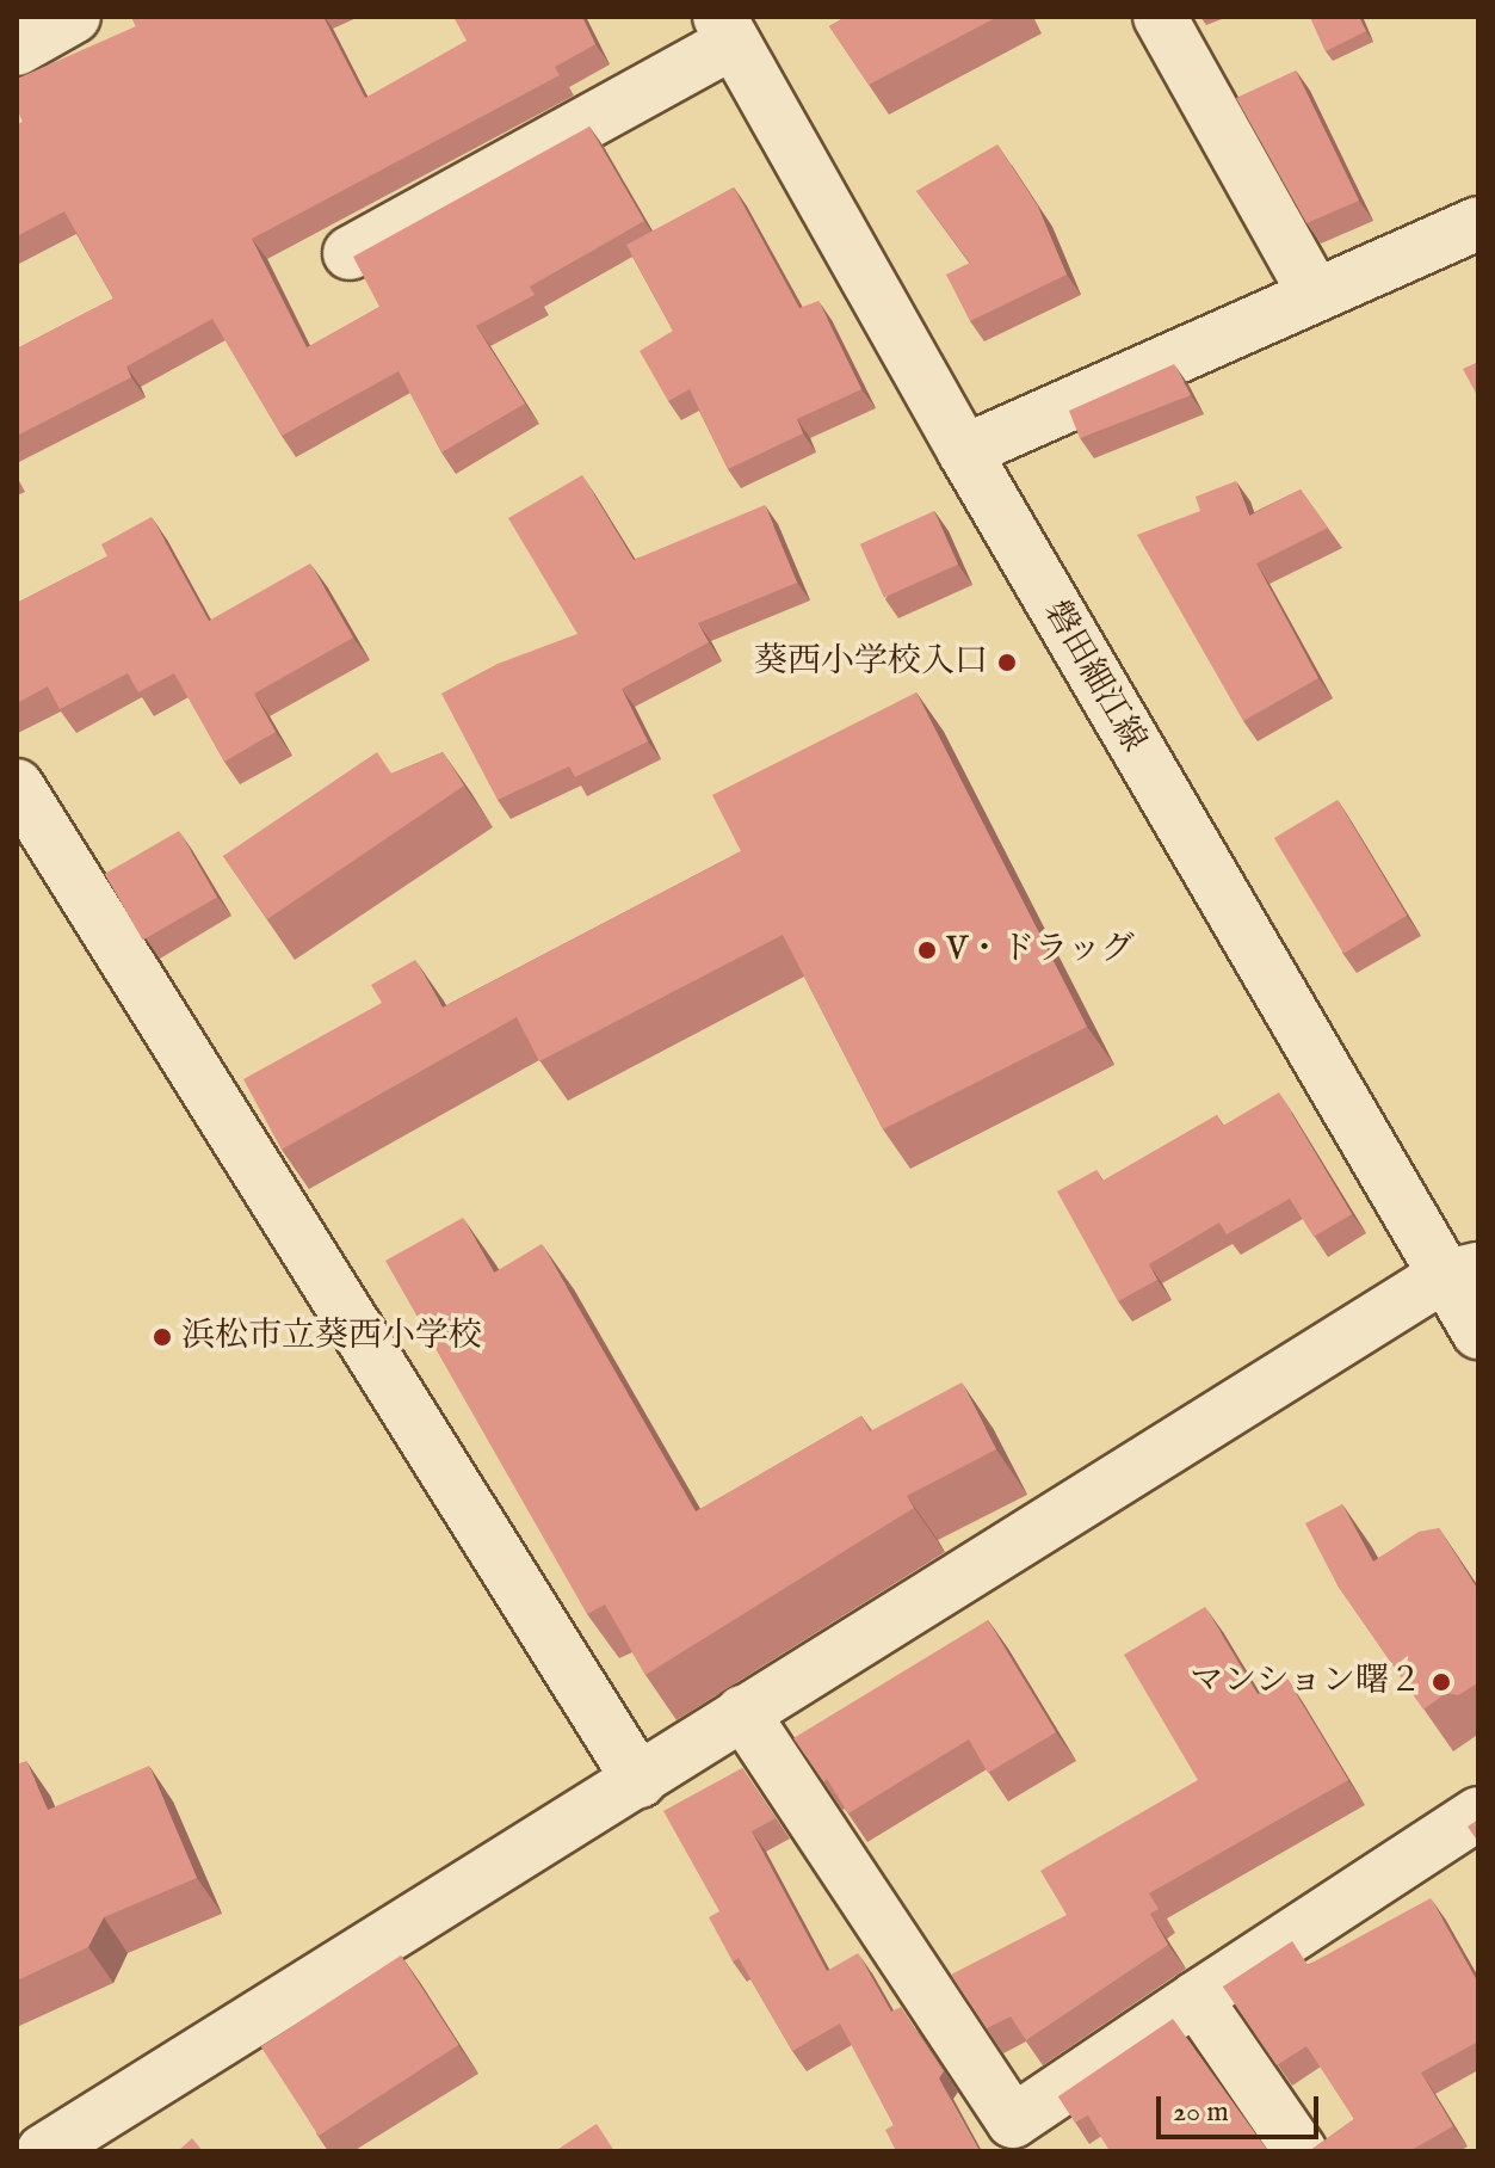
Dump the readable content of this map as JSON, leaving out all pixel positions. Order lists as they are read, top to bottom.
{
  "streets": {
    "street": ["磐田細江線"]
  },
  "places": [
    "葵西小学校入口",
    "V・ドラッグ",
    "浜松市立葵西小学校",
    "マンション曙２"
  ],
  "scale_bar": "20 m"
}
